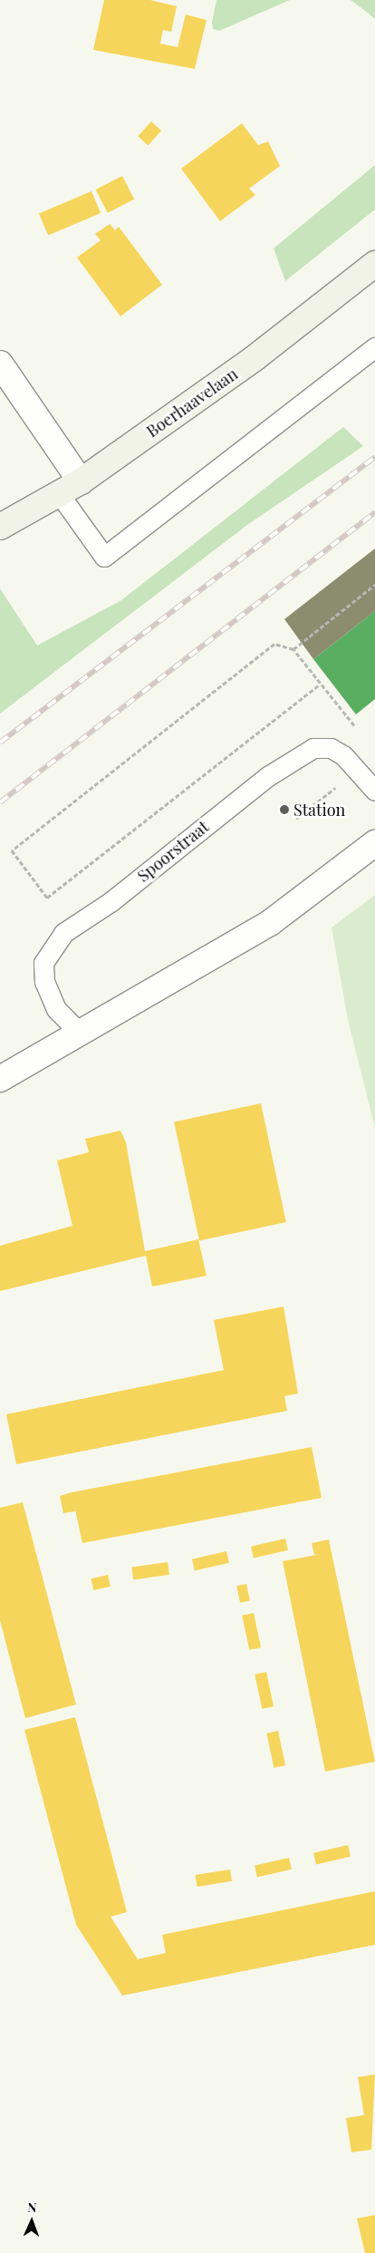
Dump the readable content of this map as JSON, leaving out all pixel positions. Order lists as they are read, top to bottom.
{
  "streets": {
    "street": ["Boerhaavelaan"],
    "lane": ["Spoorstraat"]
  },
  "places": ["Station"],
  "north": "top"
}
